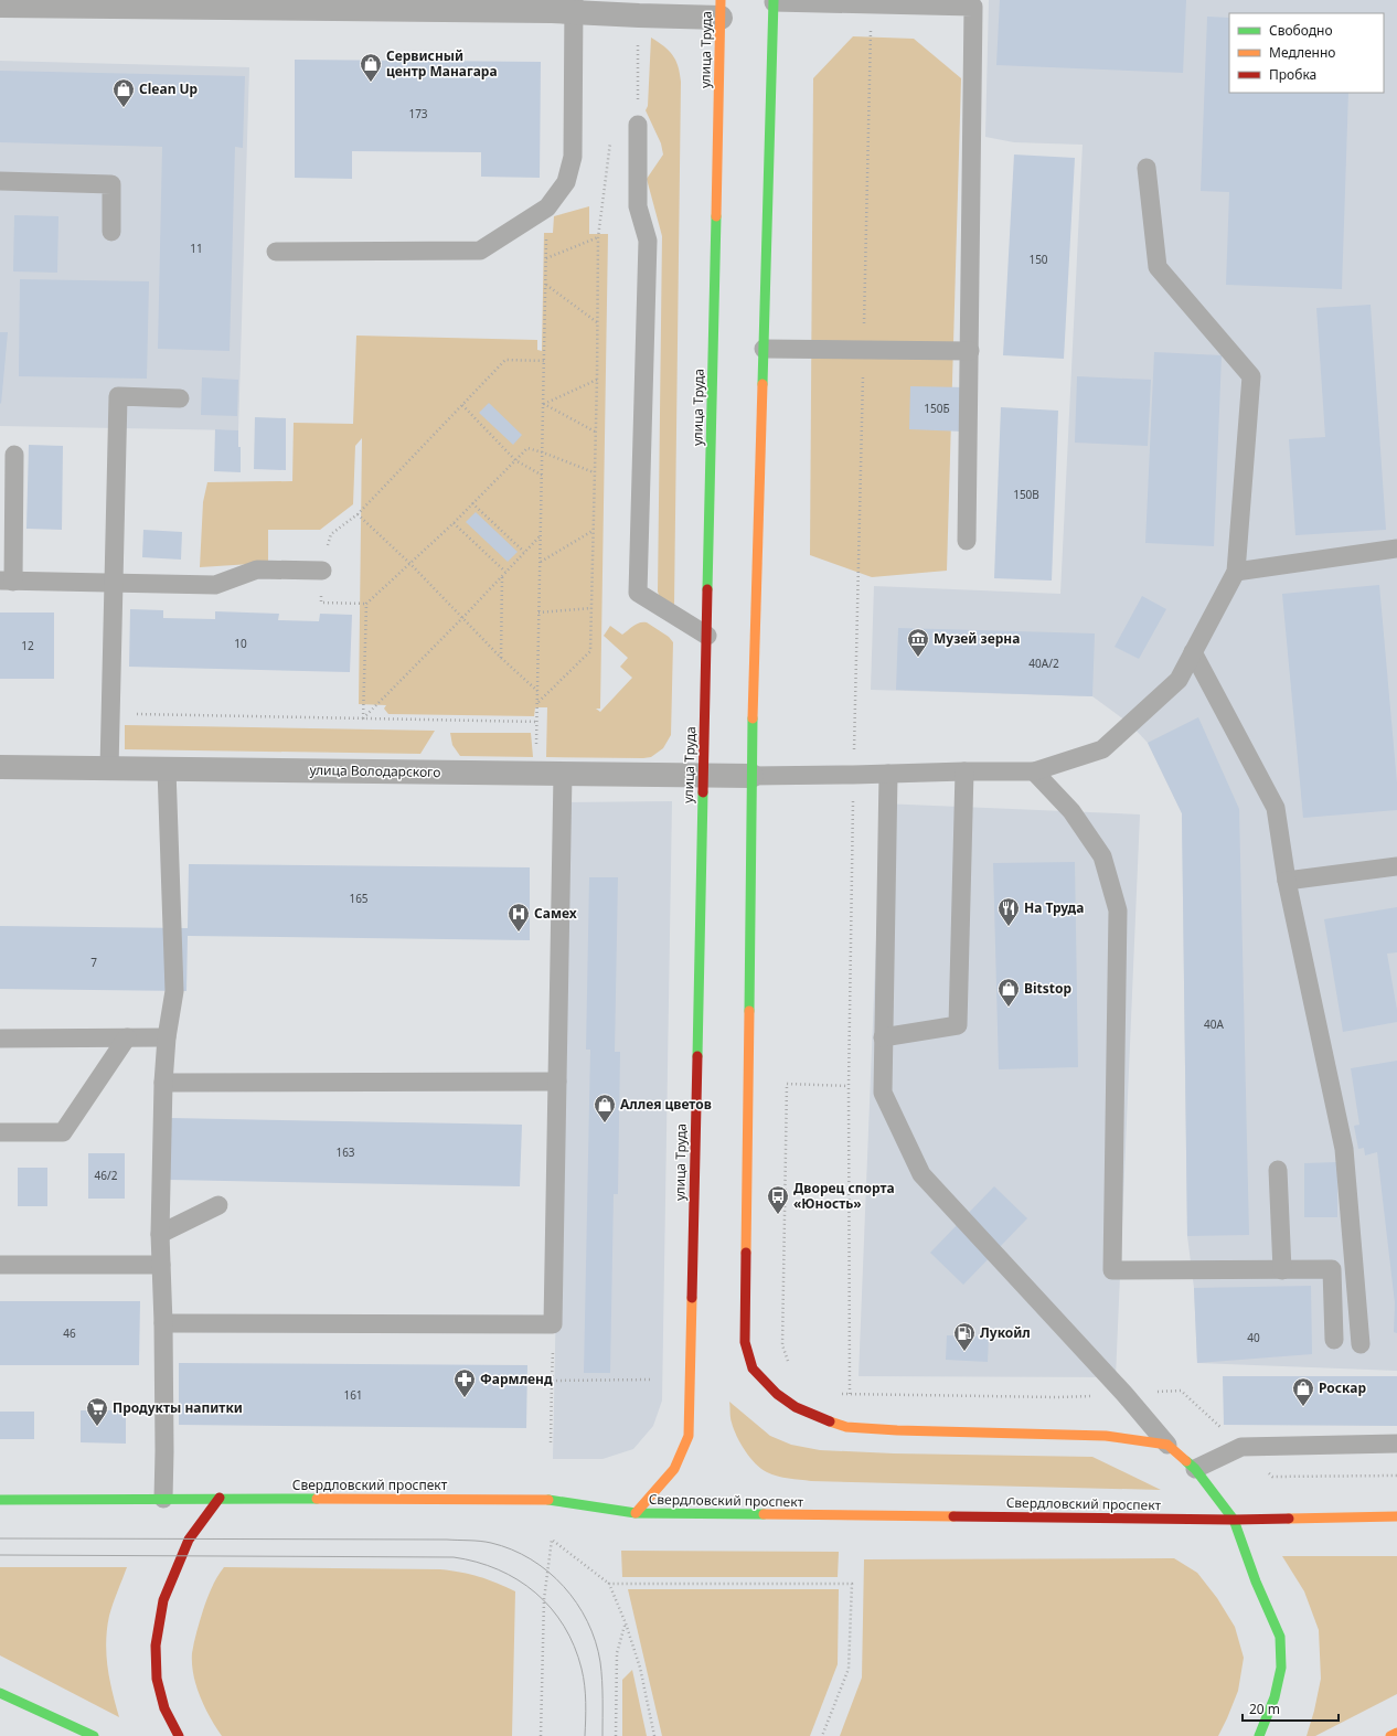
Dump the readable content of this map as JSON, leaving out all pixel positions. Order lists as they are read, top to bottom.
{
  "streets": {
    "main road": ["улица Труда", "Свердловский проспект"],
    "street": ["улица Володарского"]
  },
  "crossings": [
    ["улица Труда", "улица Володарского"],
    ["улица Труда", "Свердловский проспект"]
  ],
  "places": {
    "shop": [
      "Сервисный центр Манагара",
      "Clean Up",
      "Bitstop",
      "Аллея цветов",
      "Роскар"
    ],
    "museum": ["Музей зерна"],
    "restaurant": ["На Труда"],
    "hospital": ["Самех"],
    "bus stop": ["Дворец спорта «Юность»"],
    "fuel station": ["Лукойл"],
    "pharmacy": ["Фармленд"],
    "supermarket": ["Продукты напитки"]
  },
  "house_numbers": [
    "173",
    "11",
    "150",
    "150Б",
    "150В",
    "10",
    "12",
    "40А/2",
    "165",
    "7",
    "40А",
    "163",
    "46/2",
    "46",
    "40",
    "161"
  ],
  "legend": ["Свободно", "Медленно", "Пробка"],
  "scale_bar": "20 m"
}
